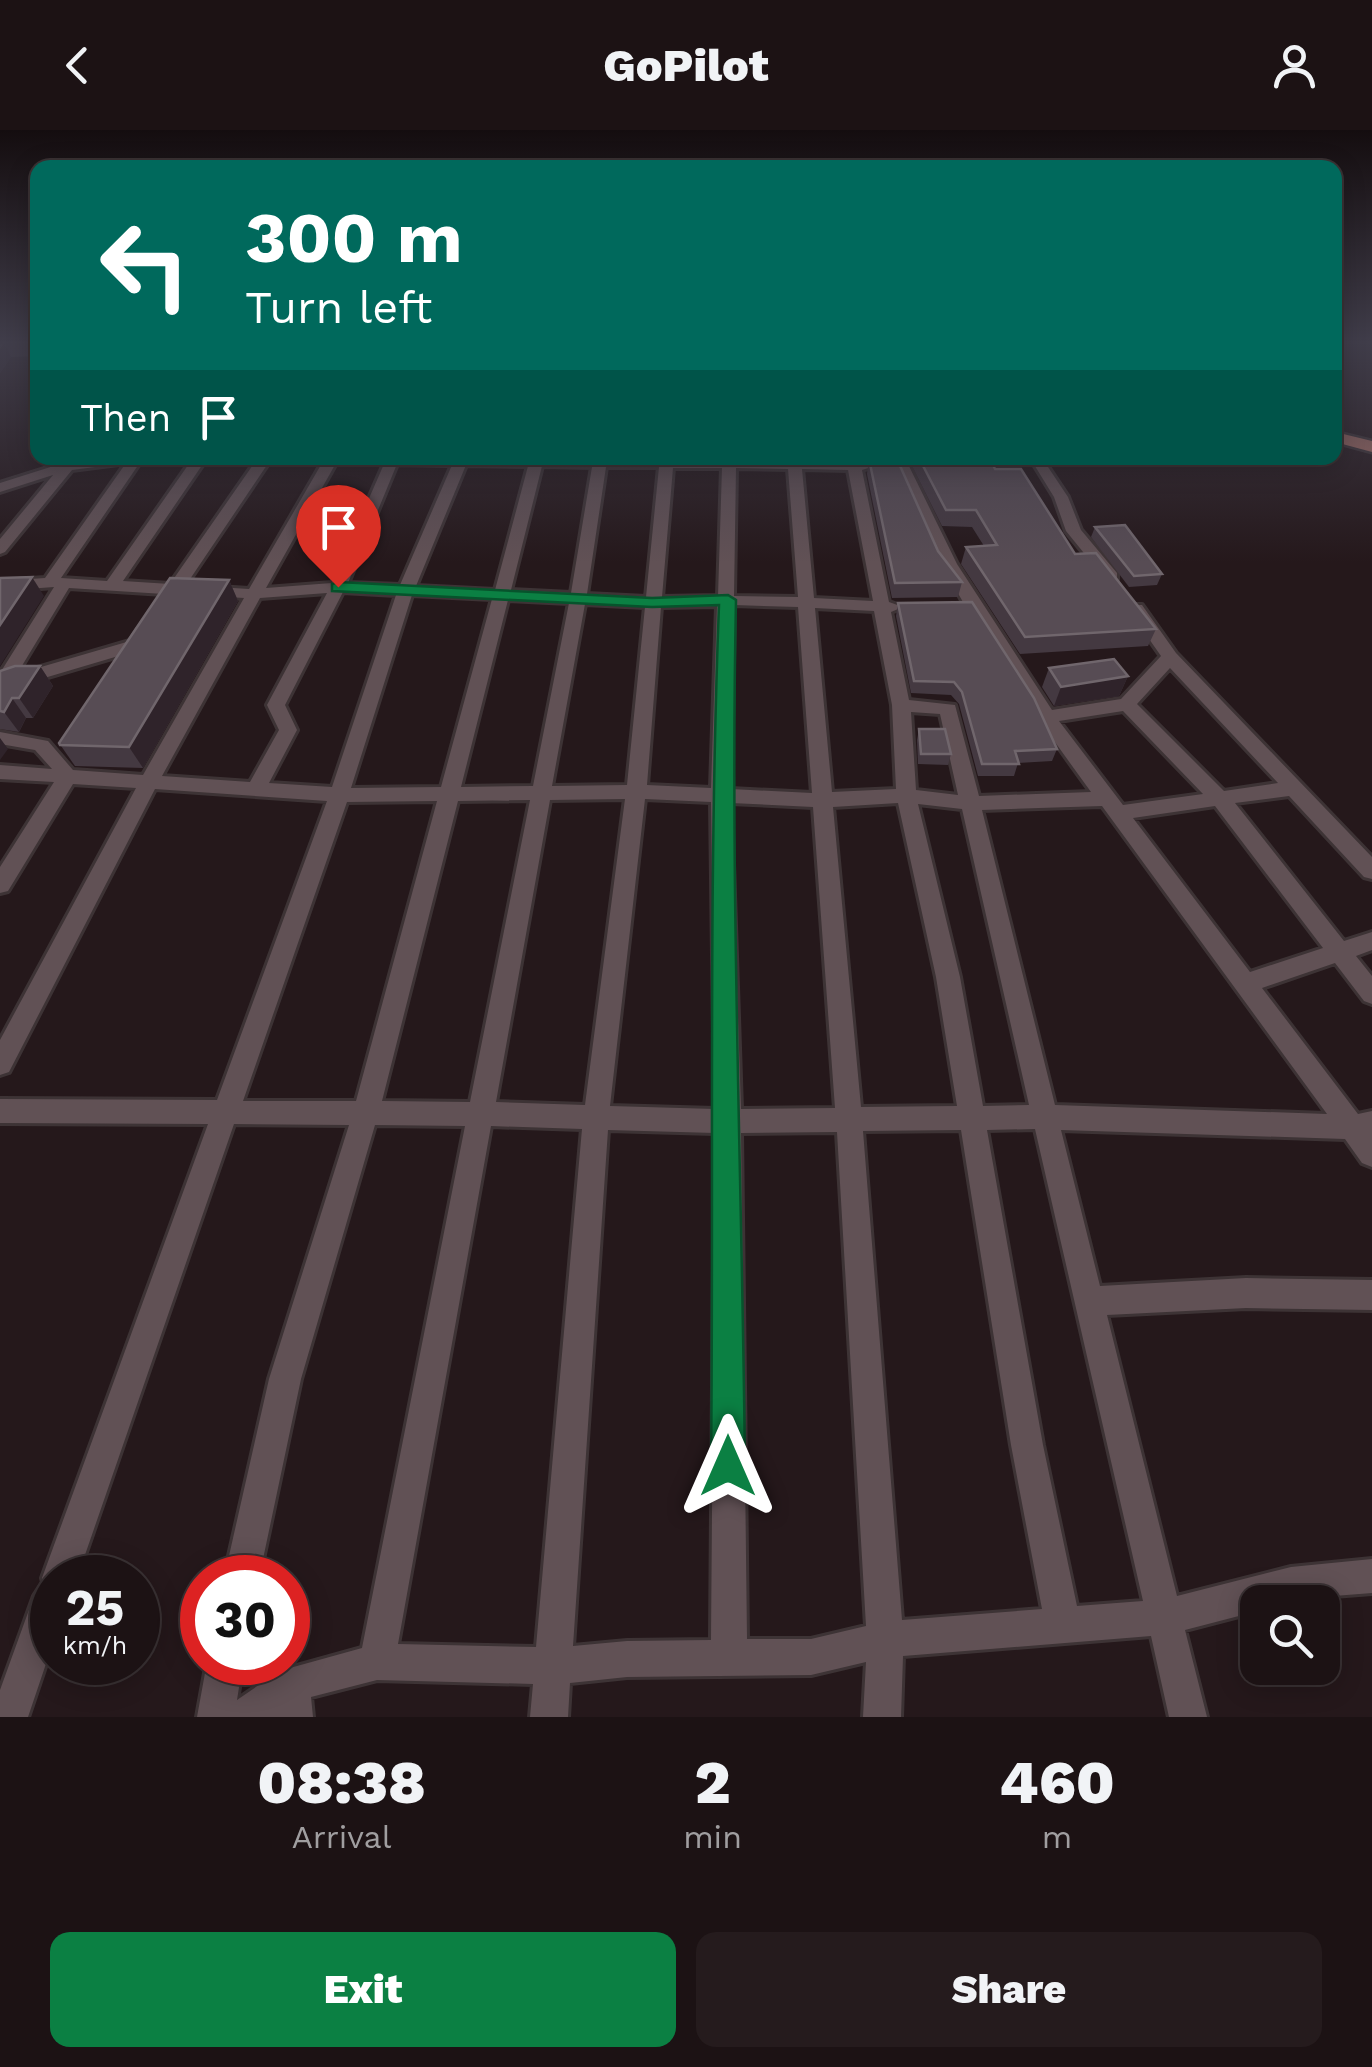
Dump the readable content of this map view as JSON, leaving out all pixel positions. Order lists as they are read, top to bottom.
{
  "page": {
    "header": "GoPilot",
    "turn": ["300 m", "Turn left"],
    "then": "Then",
    "speed": "25 km/h",
    "limit": "30",
    "eta": [
      "08:38",
      "Arrival",
      "2",
      "min",
      "460",
      "m"
    ],
    "buttons": ["Exit", "Share"]
  }
}
